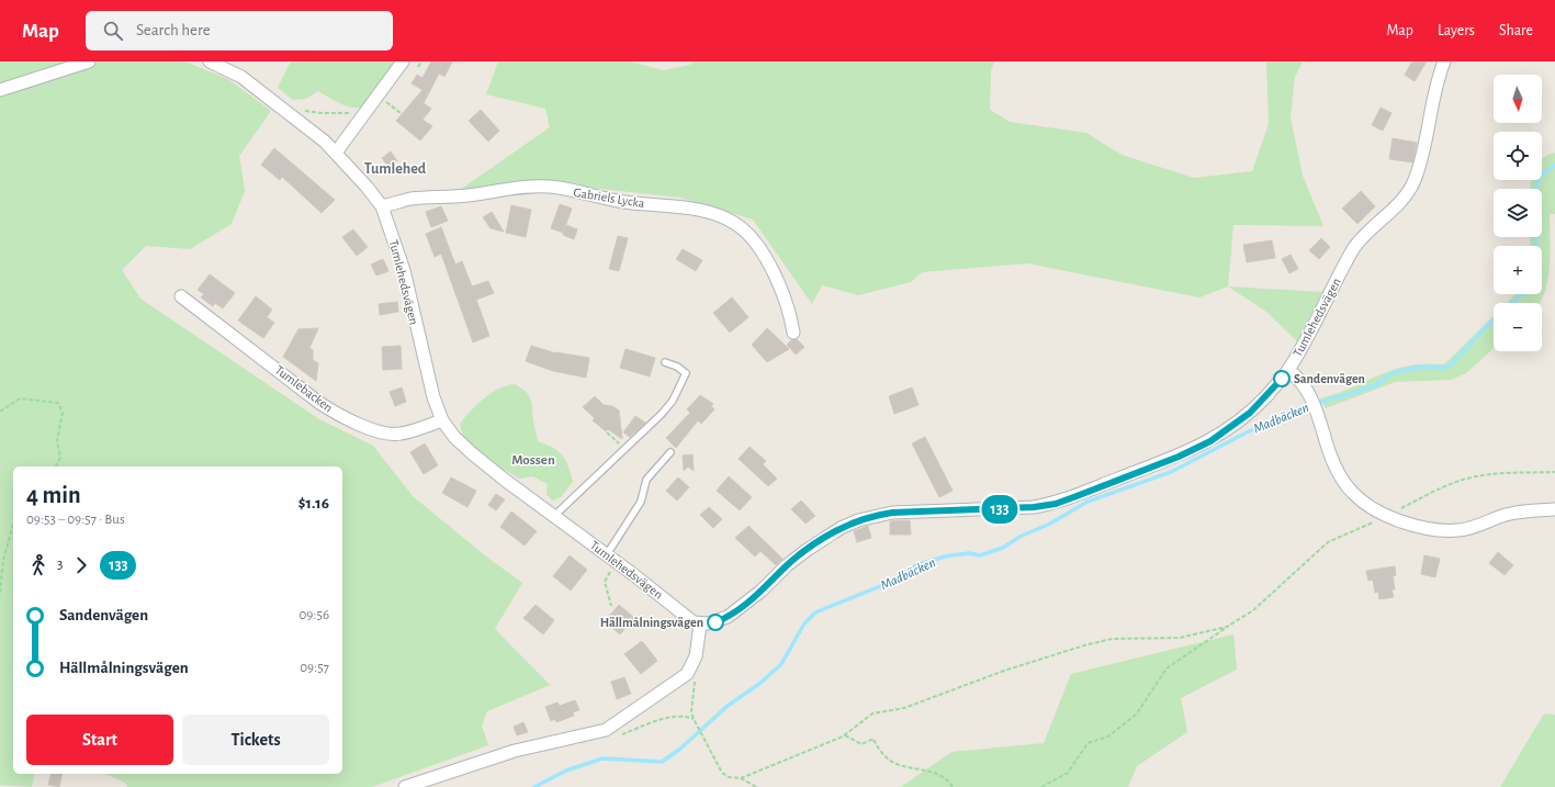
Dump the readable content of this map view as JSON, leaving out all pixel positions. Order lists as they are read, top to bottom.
{
  "streets": {
    "street": ["Gabriels Lycka", "Tumlehedsvägen", "Tumlebacken"]
  },
  "crossings": [
    ["Gabriels Lycka", "Tumlehedsvägen"],
    ["Tumlehedsvägen", "Tumlebacken"]
  ],
  "districts": ["Tumlehed", "Mossen"],
  "water": ["Madbäcken"],
  "places": ["Sandenvägen", "Hällmålningsvägen"],
  "lines": ["bus line 133"],
  "north": "bottom",
  "page": {
    "header": "Map",
    "search": "Search here",
    "nav": ["Map", "Layers", "Share"],
    "on_map": "133",
    "map_buttons": ["+", "−"],
    "heading": ["4 min", "09:53 – 09:57 · Bus", "$1.16"],
    "legs": ["3", "133"],
    "list": [
      {
        "name": "Sandenvägen",
        "value": "09:56"
      },
      {
        "name": "Hällmålningsvägen",
        "value": "09:57"
      }
    ],
    "buttons": ["Start", "Tickets"]
  }
}
